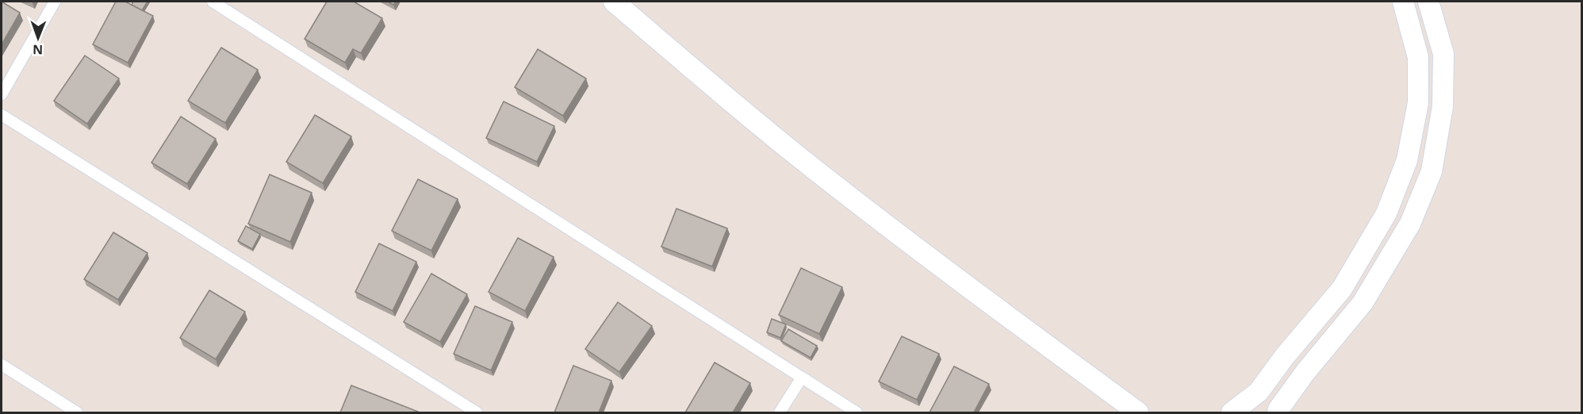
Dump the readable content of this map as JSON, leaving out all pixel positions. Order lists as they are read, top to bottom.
{
  "north": "bottom"
}
